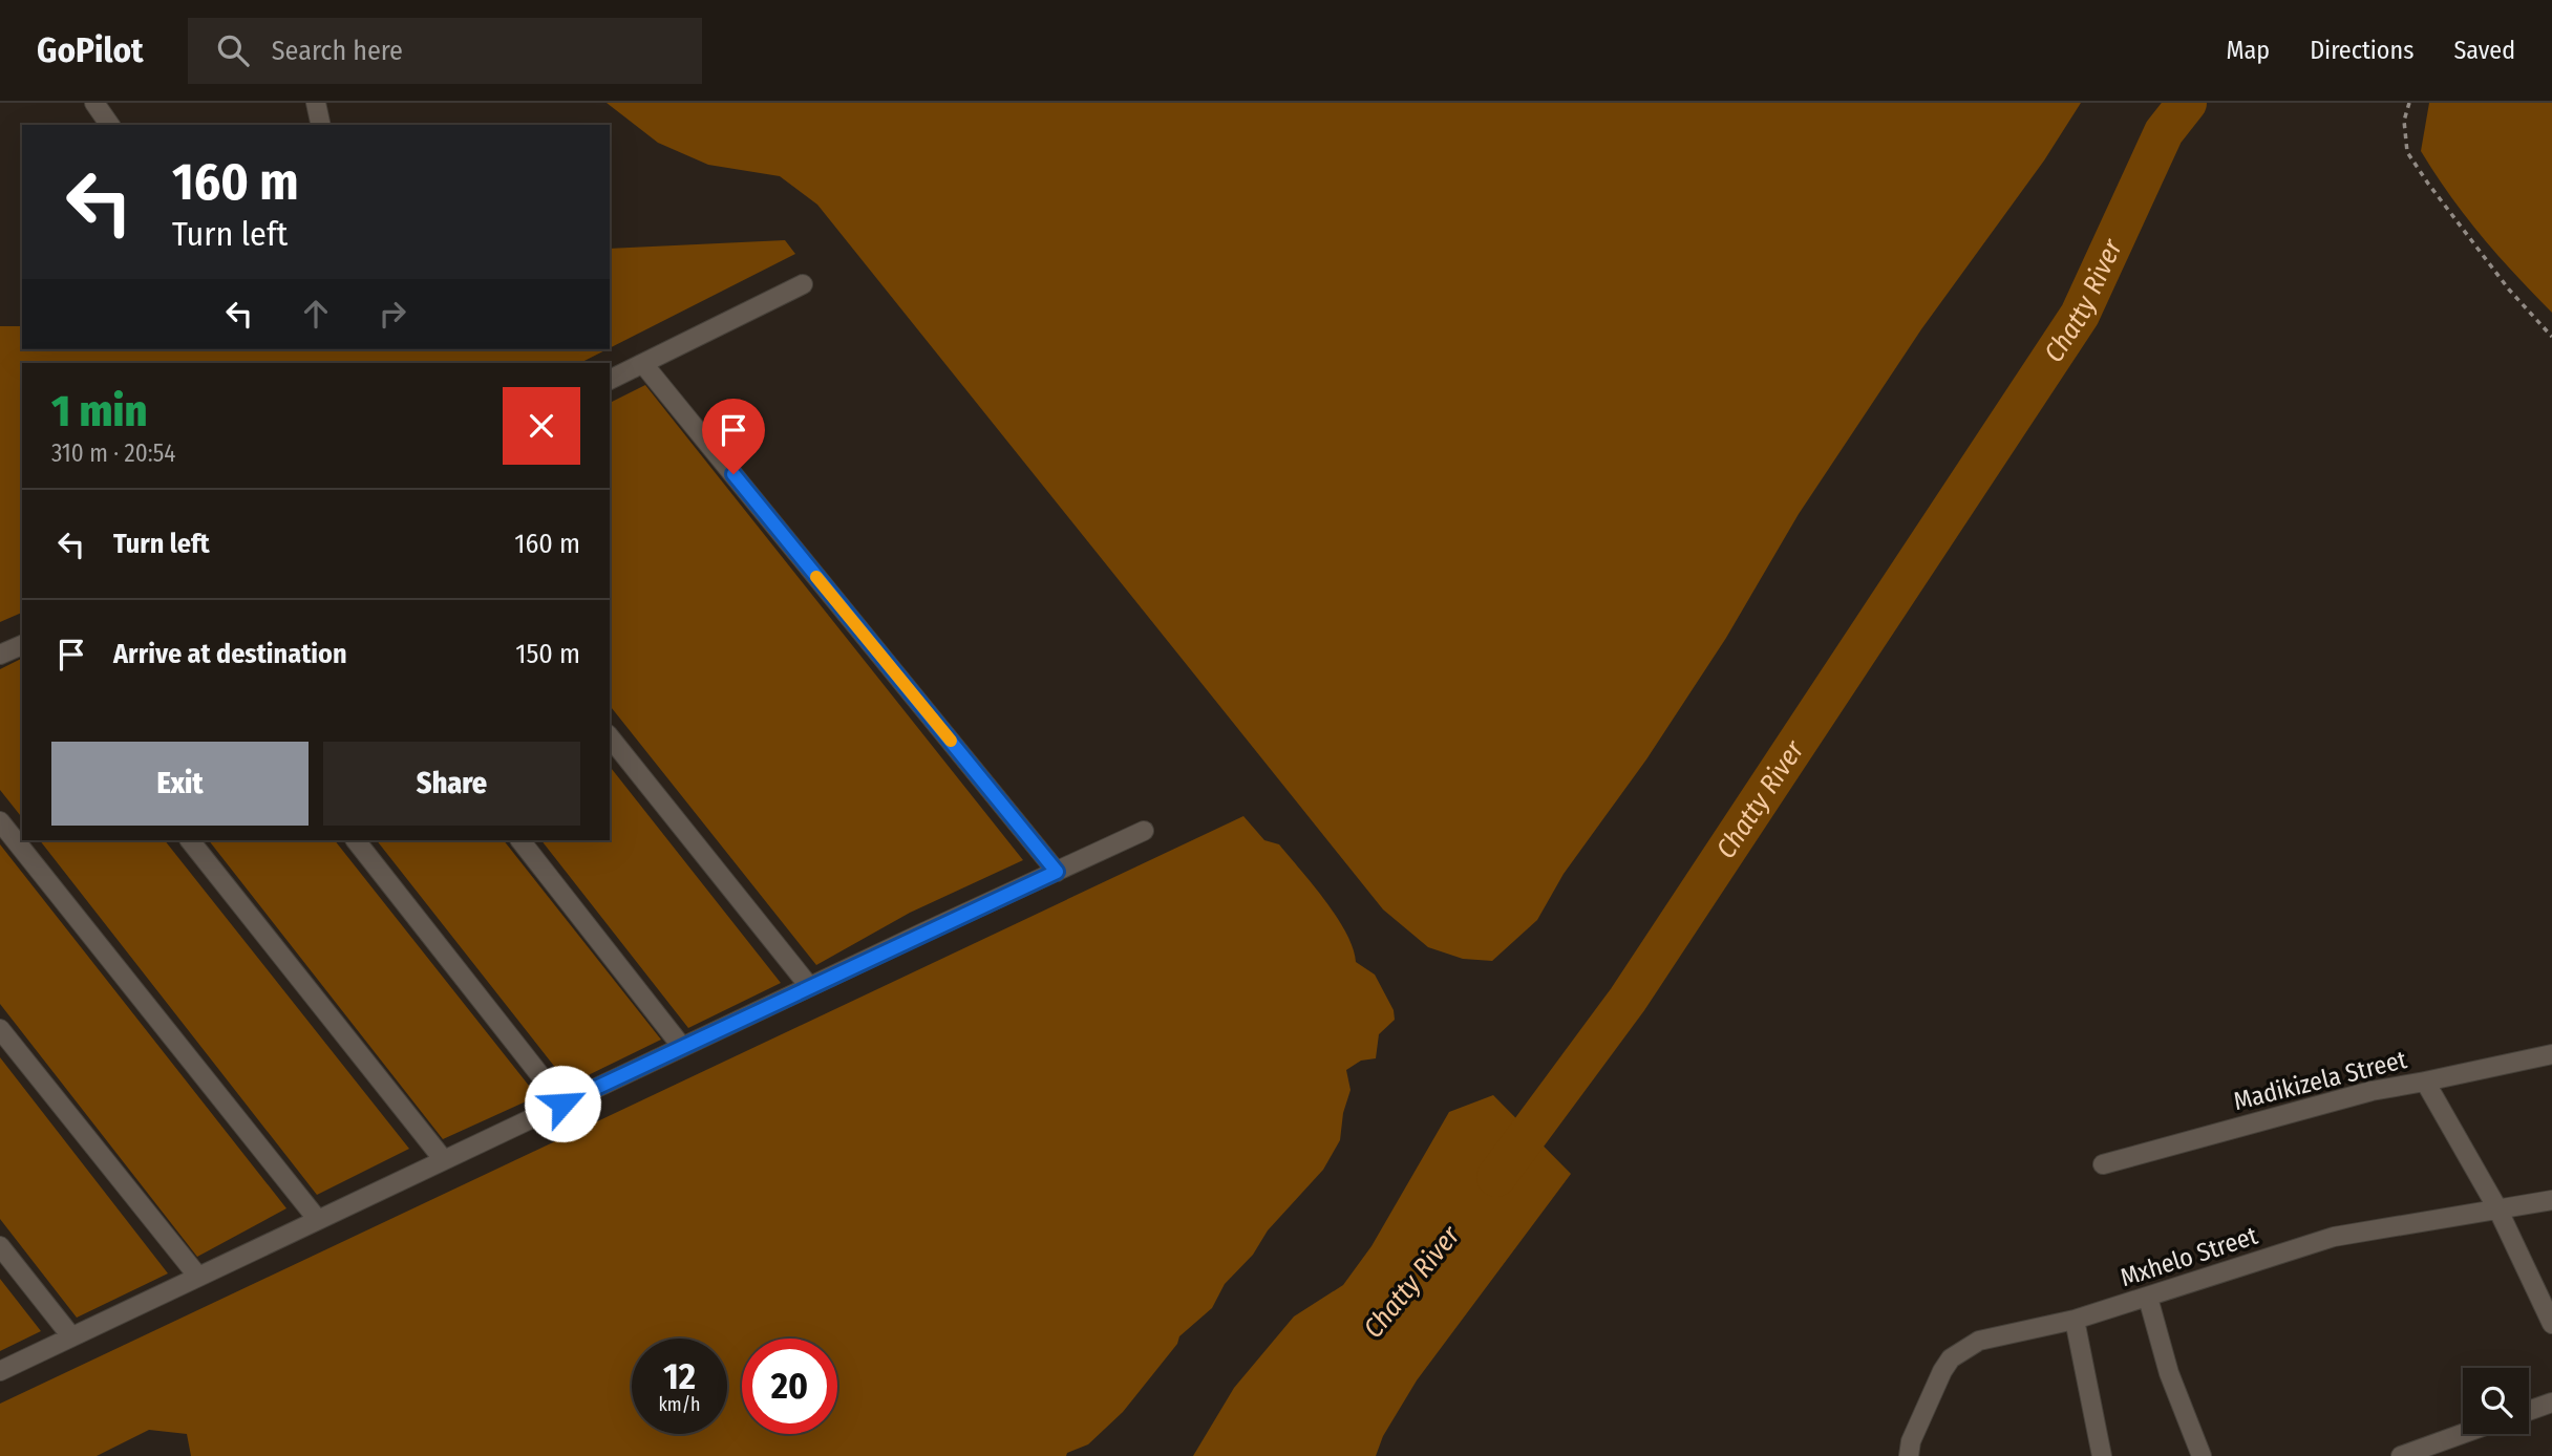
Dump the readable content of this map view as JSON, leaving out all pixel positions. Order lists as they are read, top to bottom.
{
  "streets": {
    "street": ["Madikizela Street", "Mxhelo Street"]
  },
  "water": ["Chatty River"],
  "page": {
    "header": "GoPilot",
    "search": "Search here",
    "nav": ["Map", "Directions", "Saved"],
    "turn": ["160 m", "Turn left"],
    "heading": ["1 min", "310 m · 20:54"],
    "list": [
      {
        "name": "Turn left",
        "value": "160 m"
      },
      {
        "name": "Arrive at destination",
        "value": "150 m"
      }
    ],
    "buttons": ["Exit", "Share"],
    "speed": "12 km/h",
    "limit": "20"
  }
}
